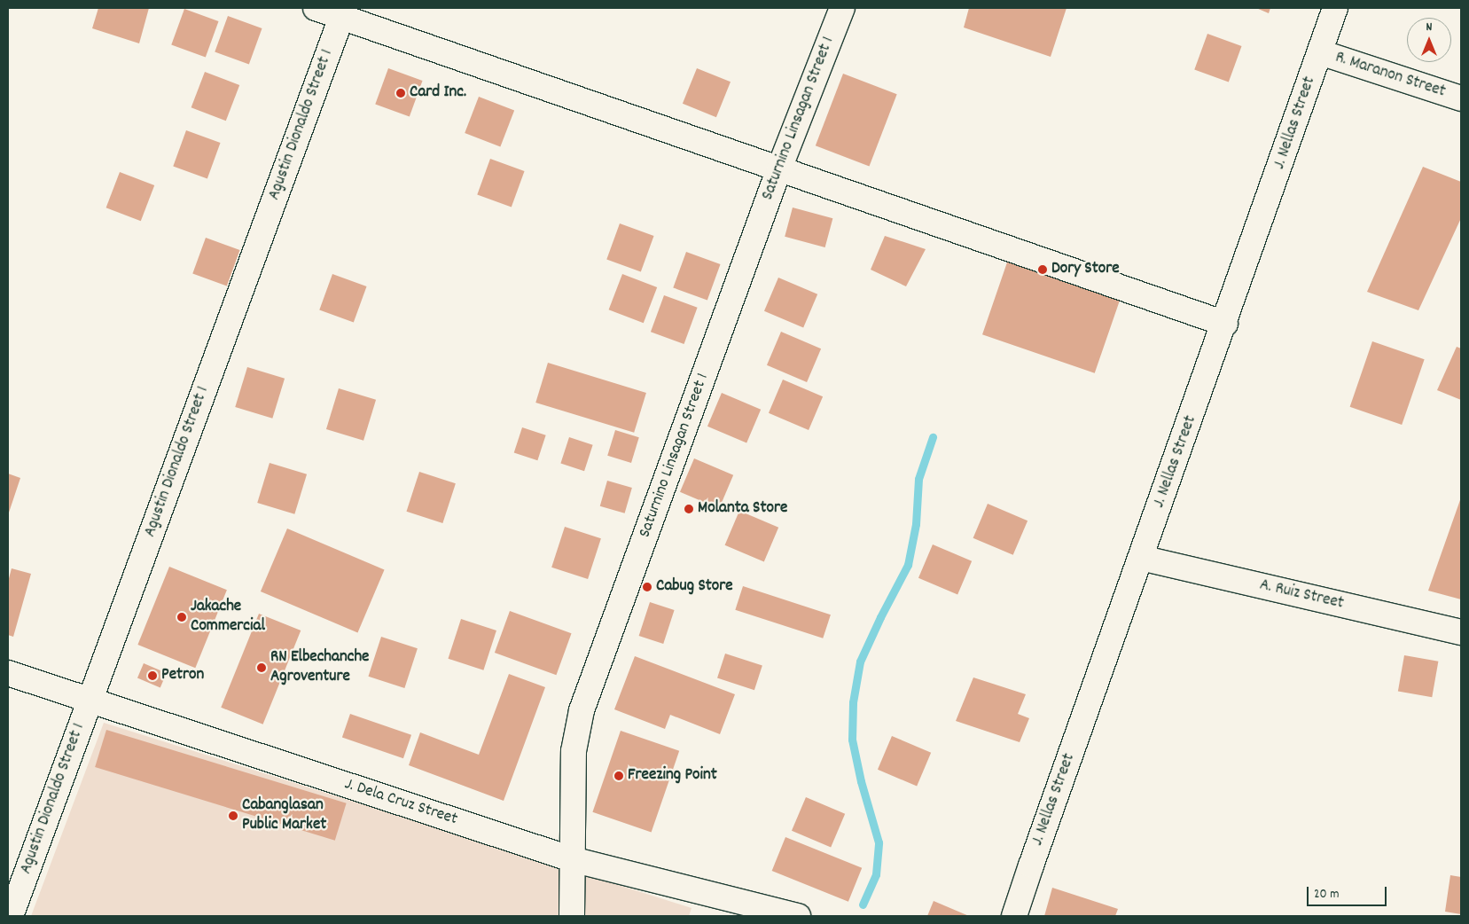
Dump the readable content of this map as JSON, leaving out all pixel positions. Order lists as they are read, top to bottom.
{
  "streets": {
    "street": [
      "R. Maranon Street",
      "Saturnino Linsagan Street 1",
      "J. Nellas Street",
      "Agustin Dionaldo Street 1",
      "A. Ruiz Street",
      "J. Dela Cruz Street"
    ]
  },
  "crossings": [
    ["R. Maranon Street", "J. Nellas Street"],
    ["Saturnino Linsagan Street 1", "J. Dela Cruz Street"],
    ["J. Nellas Street", "A. Ruiz Street"],
    ["Agustin Dionaldo Street 1", "J. Dela Cruz Street"]
  ],
  "places": [
    "Card Inc.",
    "Dory Store",
    "Molanta Store",
    "Cabug Store",
    "Jakache Commercial",
    "RN Elbechanche Agroventure",
    "Petron",
    "Freezing Point",
    "Cabanglasan Public Market"
  ],
  "scale_bar": "20 m",
  "north": "top"
}
